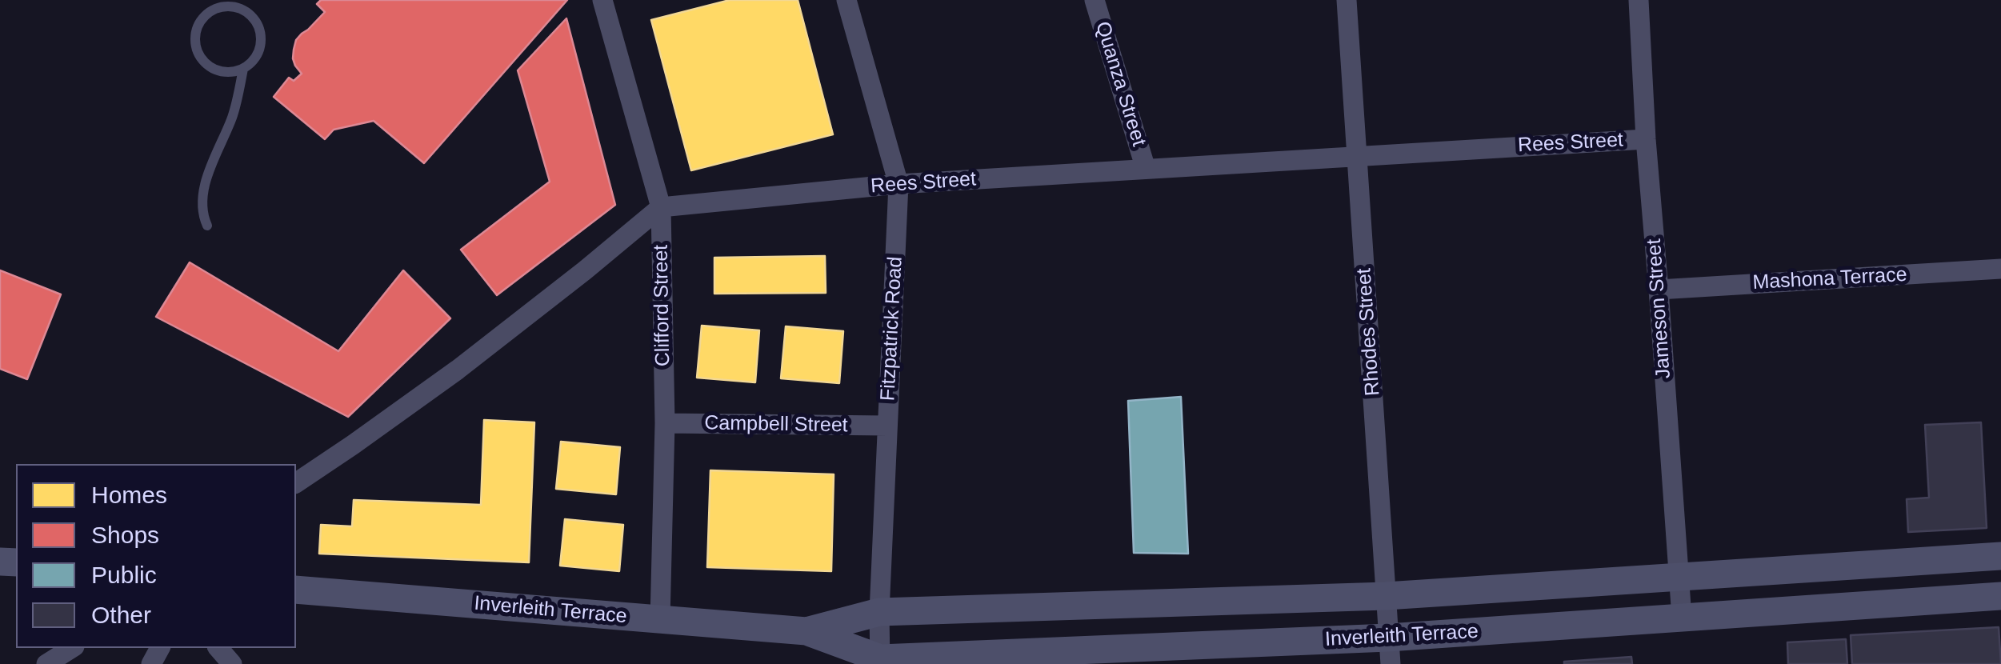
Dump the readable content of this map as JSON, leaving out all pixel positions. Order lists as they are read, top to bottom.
{
  "streets": {
    "street": [
      "Quanza Street",
      "Rees Street",
      "Mashona Terrace",
      "Clifford Street",
      "Jameson Street",
      "Fitzpatrick Road",
      "Rhodes Street",
      "Campbell Street",
      "Inverleith Terrace"
    ]
  },
  "crossings": [
    ["Quanza Street", "Rees Street"],
    ["Rees Street", "Clifford Street"],
    ["Rees Street", "Jameson Street"],
    ["Rees Street", "Fitzpatrick Road"],
    ["Rees Street", "Rhodes Street"],
    ["Mashona Terrace", "Jameson Street"],
    ["Clifford Street", "Campbell Street"],
    ["Clifford Street", "Inverleith Terrace"],
    ["Jameson Street", "Inverleith Terrace"],
    ["Fitzpatrick Road", "Campbell Street"],
    ["Fitzpatrick Road", "Inverleith Terrace"],
    ["Rhodes Street", "Inverleith Terrace"]
  ],
  "legend": [
    "Homes",
    "Shops",
    "Public",
    "Other"
  ]
}
